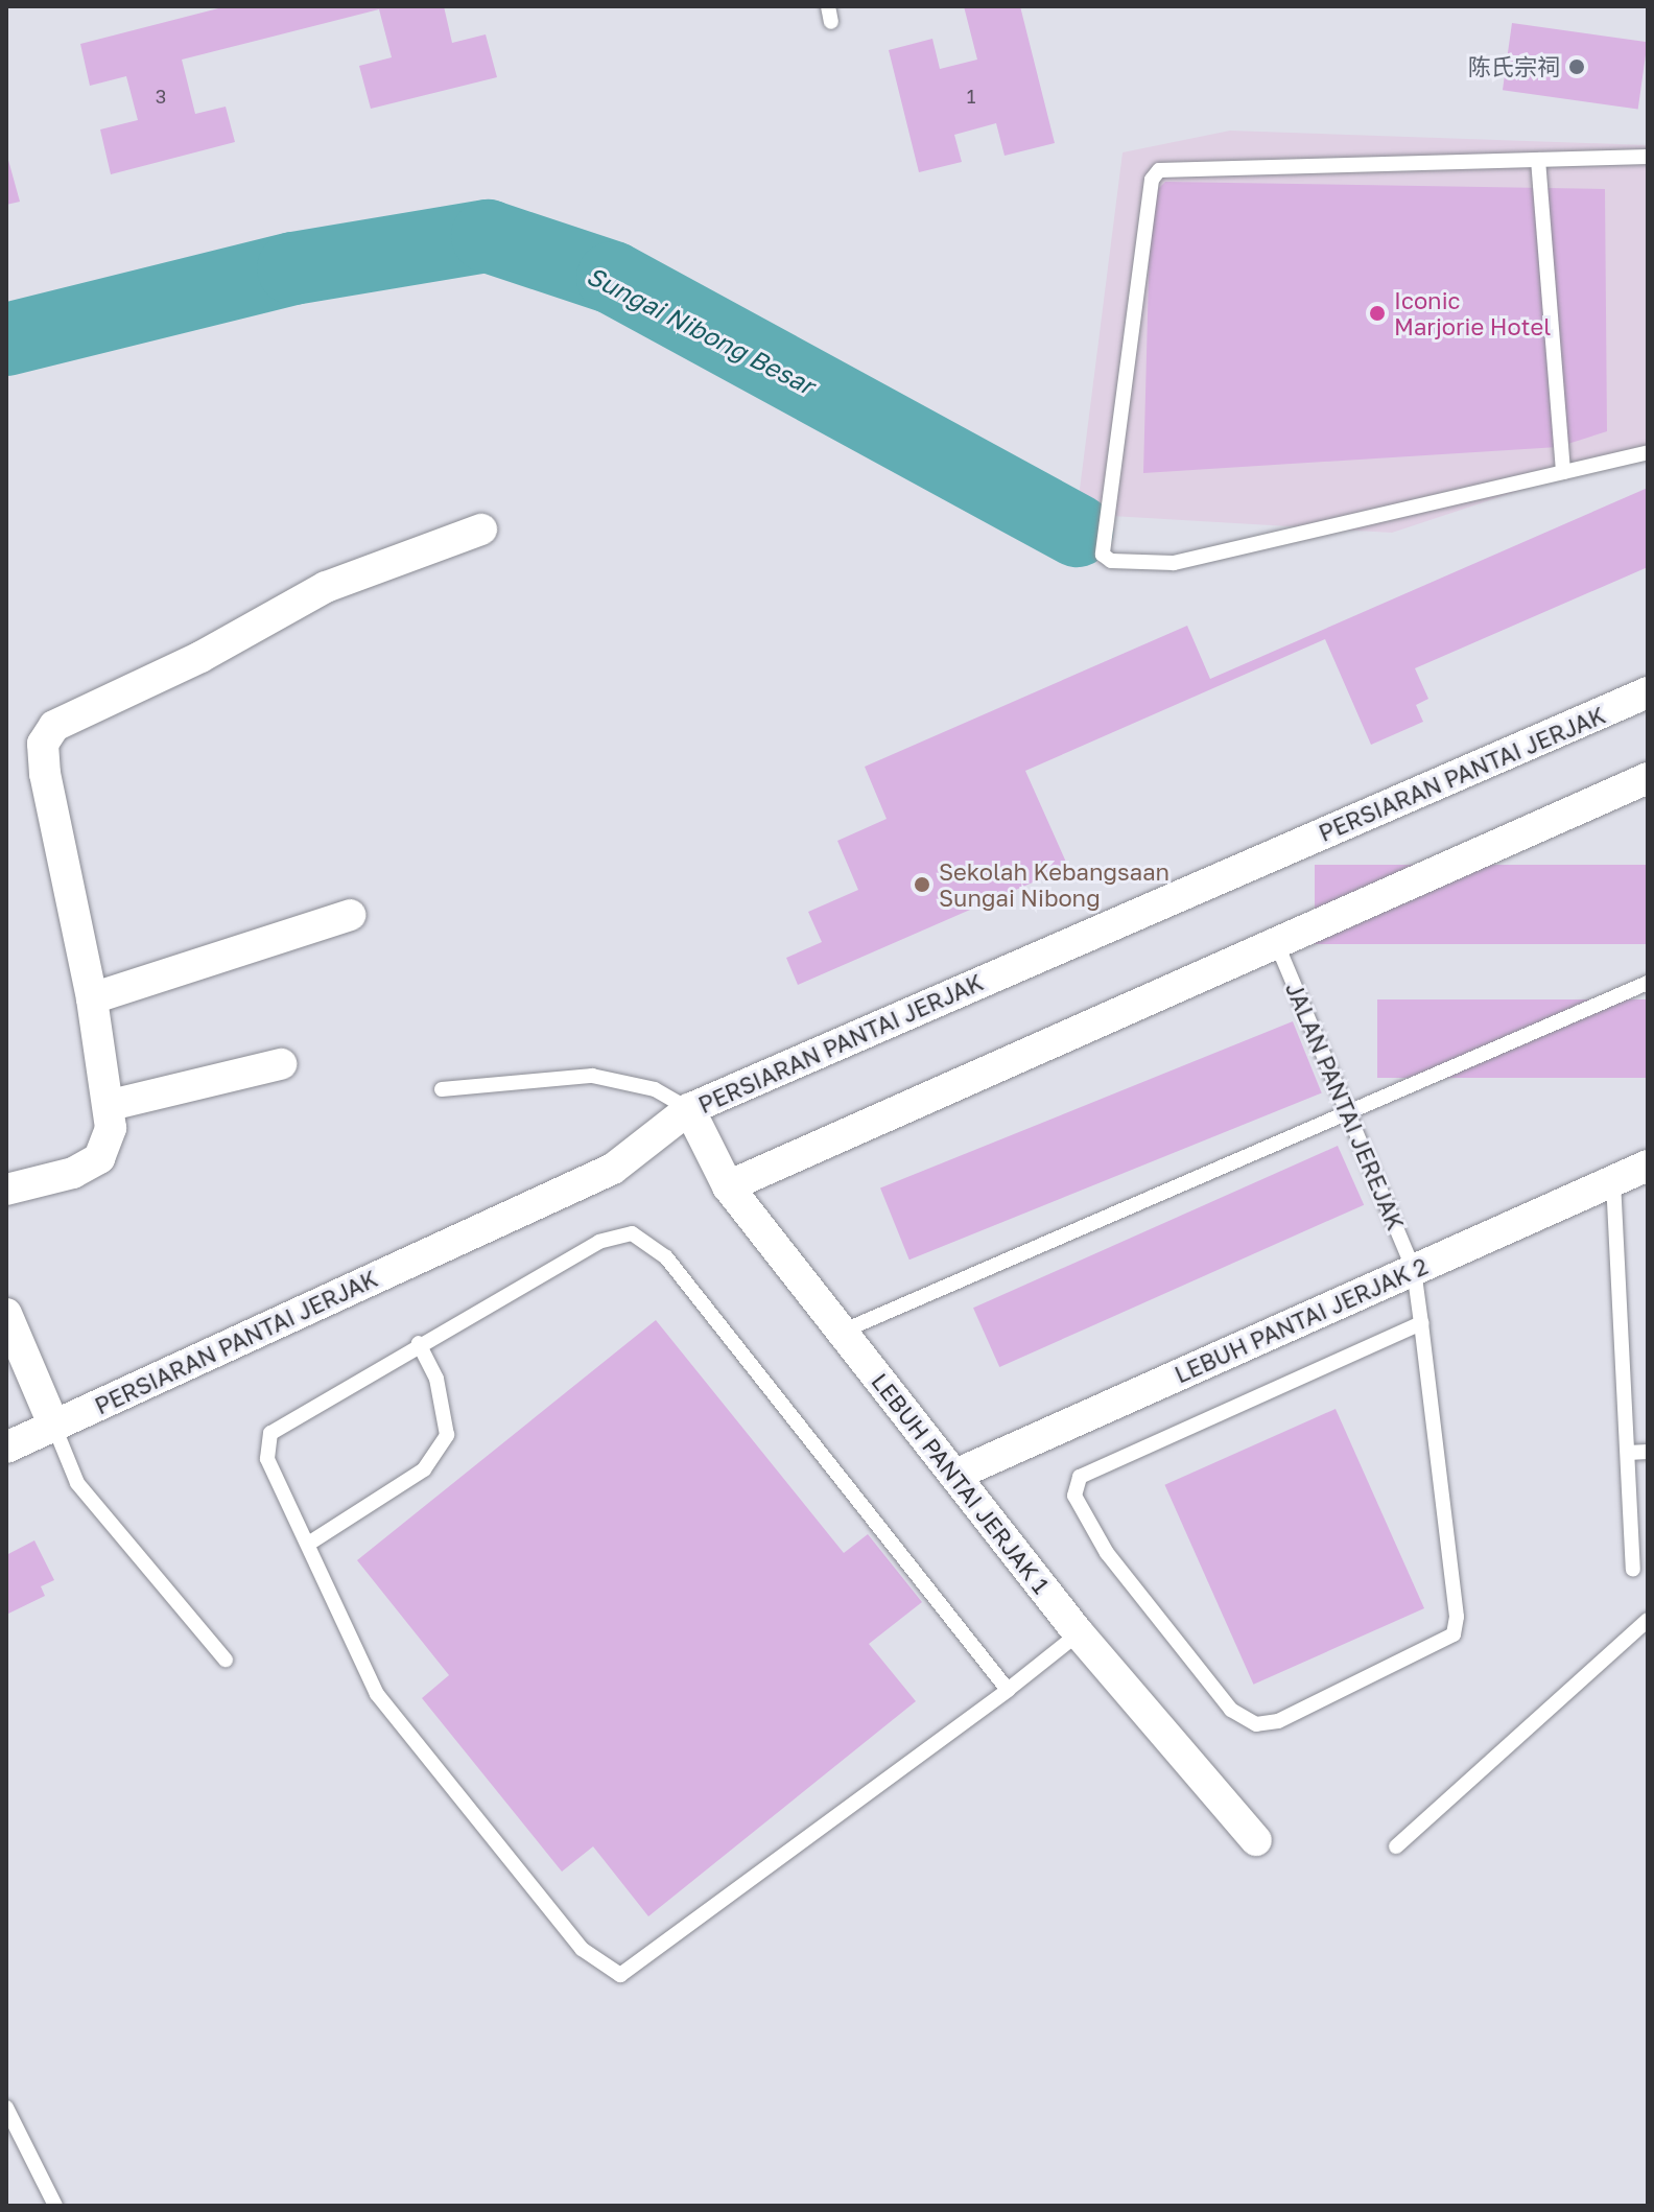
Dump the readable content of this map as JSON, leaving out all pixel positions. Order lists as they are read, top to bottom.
{
  "streets": {
    "street": ["PERSIARAN PANTAI JERJAK", "LEBUH PANTAI JERJAK 2", "LEBUH PANTAI JERJAK 1"],
    "lane": ["JALAN PANTAI JEREJAK"]
  },
  "crossings": [
    ["PERSIARAN PANTAI JERJAK", "LEBUH PANTAI JERJAK 1"],
    ["JALAN PANTAI JEREJAK", "LEBUH PANTAI JERJAK 2"],
    ["LEBUH PANTAI JERJAK 2", "LEBUH PANTAI JERJAK 1"]
  ],
  "water": ["Sungai Nibong Besar"],
  "places": ["陈氏宗祠", "Iconic Marjorie Hotel", "Sekolah Kebangsaan Sungai Nibong"],
  "house_numbers": ["3", "1"]
}
